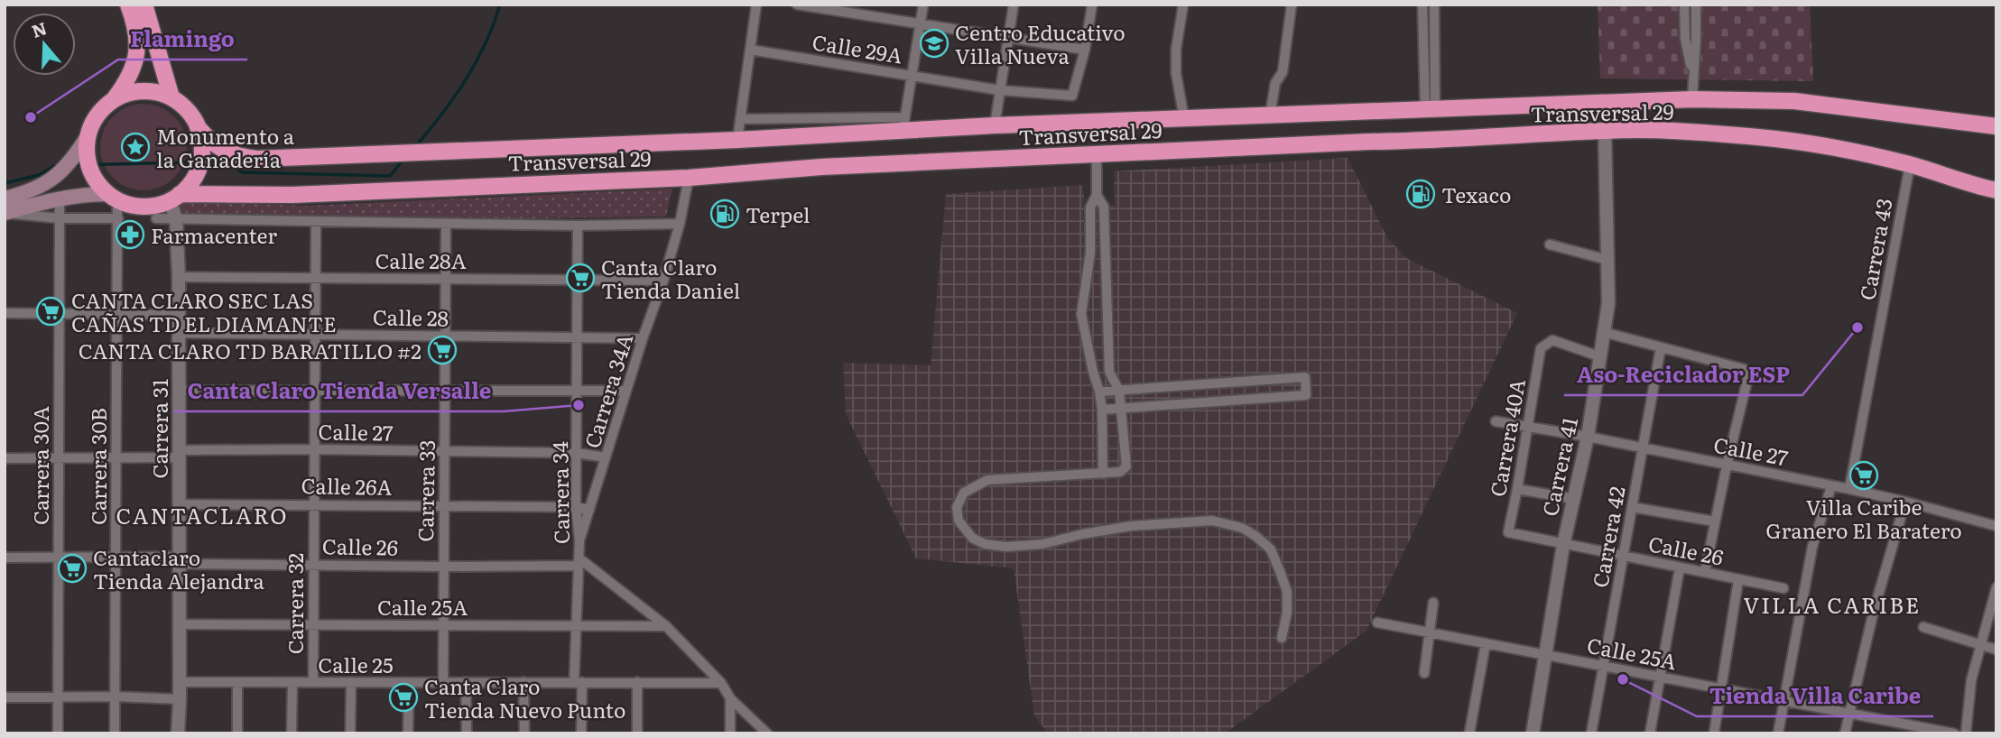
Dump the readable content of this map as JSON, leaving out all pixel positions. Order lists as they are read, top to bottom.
{
  "streets": {
    "highway": ["Transversal 29"],
    "street": [
      "Calle 29A",
      "Carrera 43",
      "Calle 28A",
      "Calle 28",
      "Carrera 34A",
      "Carrera 31",
      "Calle 27",
      "Carrera 40A",
      "Carrera 30A",
      "Carrera 30B",
      "Carrera 41",
      "Calle 26A",
      "Carrera 33",
      "Carrera 34",
      "Carrera 42",
      "Calle 26",
      "Carrera 32",
      "Calle 25A",
      "Calle 25"
    ]
  },
  "crossings": [
    ["Transversal 29", "Carrera 43"],
    ["Transversal 29", "Carrera 34A"],
    ["Transversal 29", "Carrera 31"],
    ["Transversal 29", "Carrera 30B"],
    ["Transversal 29", "Carrera 41"],
    ["Carrera 43", "Calle 27"],
    ["Calle 28A", "Carrera 34A"],
    ["Calle 28A", "Carrera 31"],
    ["Calle 28A", "Carrera 33"],
    ["Calle 28A", "Carrera 34"],
    ["Calle 28A", "Carrera 32"],
    ["Calle 28", "Carrera 34A"],
    ["Calle 28", "Carrera 31"],
    ["Calle 28", "Carrera 33"],
    ["Calle 28", "Carrera 34"],
    ["Calle 28", "Carrera 32"],
    ["Carrera 34A", "Calle 27"],
    ["Carrera 34A", "Calle 26A"],
    ["Carrera 34A", "Carrera 34"],
    ["Carrera 31", "Calle 27"],
    ["Carrera 31", "Carrera 30B"],
    ["Carrera 31", "Calle 26A"],
    ["Carrera 31", "Calle 26"],
    ["Carrera 31", "Calle 25A"],
    ["Carrera 31", "Calle 25"],
    ["Calle 27", "Carrera 40A"],
    ["Calle 27", "Carrera 30A"],
    ["Calle 27", "Carrera 30B"],
    ["Calle 27", "Carrera 41"],
    ["Calle 27", "Carrera 33"],
    ["Calle 27", "Carrera 34"],
    ["Calle 27", "Carrera 42"],
    ["Calle 27", "Carrera 32"],
    ["Carrera 40A", "Carrera 41"],
    ["Carrera 40A", "Calle 26"],
    ["Carrera 30A", "Calle 26"],
    ["Carrera 30B", "Calle 26"],
    ["Carrera 41", "Calle 26"],
    ["Carrera 41", "Calle 25A"],
    ["Calle 26A", "Carrera 33"],
    ["Calle 26A", "Carrera 34"],
    ["Calle 26A", "Carrera 32"],
    ["Carrera 33", "Calle 26"],
    ["Carrera 33", "Calle 25A"],
    ["Carrera 33", "Calle 25"],
    ["Carrera 34", "Calle 26"],
    ["Carrera 34", "Calle 25A"],
    ["Carrera 34", "Calle 25"],
    ["Carrera 42", "Calle 26"],
    ["Carrera 42", "Calle 25A"],
    ["Calle 26", "Carrera 32"],
    ["Carrera 32", "Calle 25A"],
    ["Carrera 32", "Calle 25"]
  ],
  "districts": ["CANTACLARO", "VILLA CARIBE"],
  "places": {
    "school or university": ["Centro Educativo Villa Nueva"],
    "other": [
      "Flamingo",
      "Aso-Reciclador ESP",
      "Canta Claro Tienda Versalle",
      "Tienda Villa Caribe"
    ],
    "place": ["Monumento a la Ganadería"],
    "fuel station": ["Texaco", "Terpel"],
    "pharmacy": ["Farmacenter"],
    "supermarket": [
      "Canta Claro Tienda Daniel",
      "CANTA CLARO SEC LAS CAÑAS TD EL DIAMANTE",
      "CANTA CLARO TD BARATILLO #2",
      "Villa Caribe Granero El Baratero",
      "Cantaclaro Tienda Alejandra",
      "Canta Claro Tienda Nuevo Punto"
    ]
  },
  "north": "top"
}
